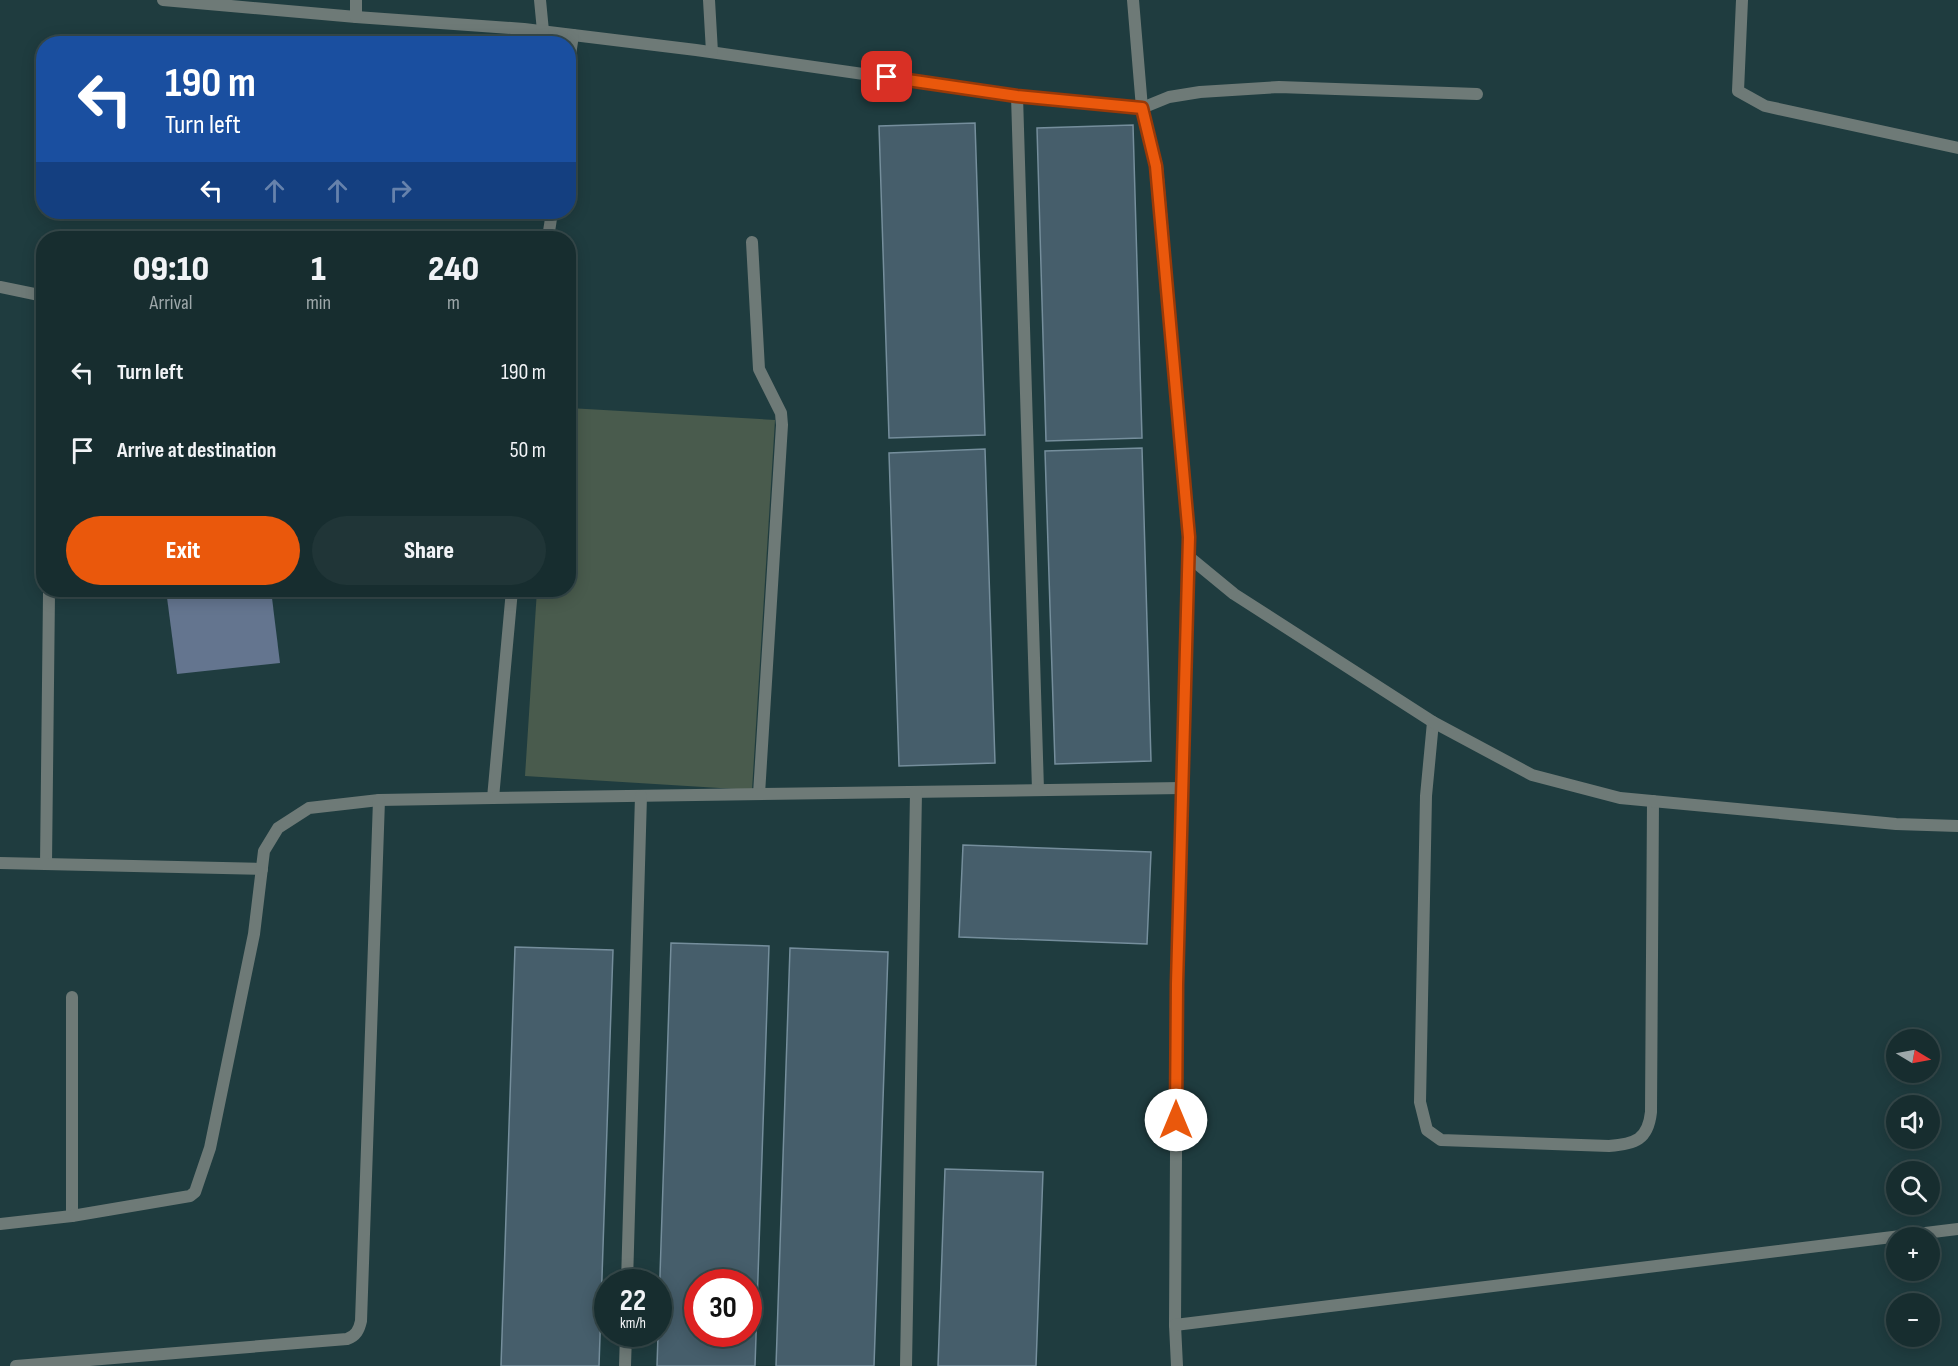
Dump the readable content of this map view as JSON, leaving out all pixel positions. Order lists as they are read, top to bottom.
{
  "north": "right",
  "page": {
    "turn": ["190 m", "Turn left"],
    "eta": [
      "09:10",
      "Arrival",
      "1",
      "min",
      "240",
      "m"
    ],
    "list": [
      {
        "name": "Turn left",
        "value": "190 m"
      },
      {
        "name": "Arrive at destination",
        "value": "50 m"
      }
    ],
    "buttons": ["Exit", "Share"],
    "map_buttons": ["+", "−"],
    "speed": "22 km/h",
    "limit": "30"
  }
}
